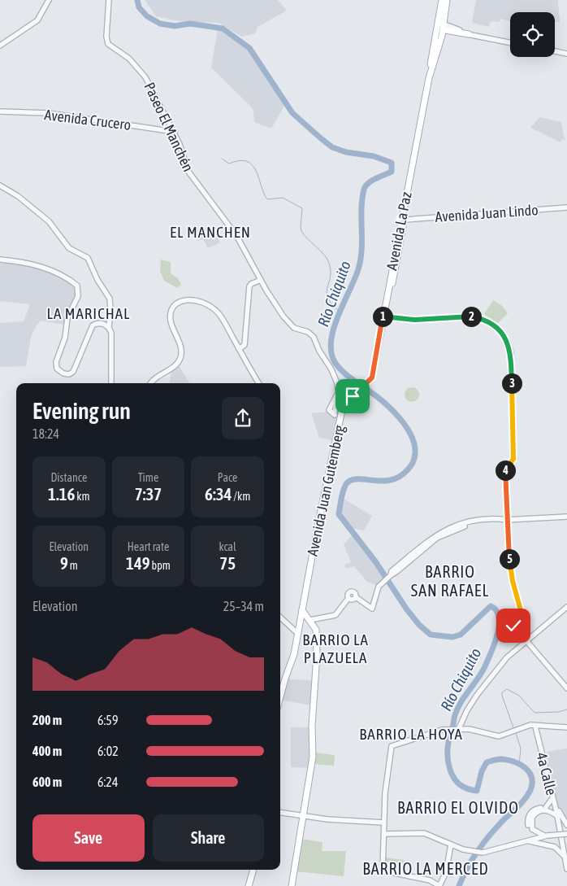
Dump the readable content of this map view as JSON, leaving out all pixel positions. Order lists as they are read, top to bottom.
{
  "streets": {
    "main road": ["Avenida La Paz", "Avenida Juan Gutemberg"],
    "street": [
      "Avenida Crucero",
      "Paseo El Manchén",
      "Avenida Juan Lindo",
      "4a Calle"
    ]
  },
  "crossings": [
    ["Avenida Crucero", "Paseo El Manchén"],
    ["Avenida La Paz", "Avenida Juan Gutemberg"]
  ],
  "districts": [
    "EL MANCHEN",
    "LA MARICHAL",
    "BARRIO SAN RAFAEL",
    "BARRIO LA PLAZUELA",
    "BARRIO LA HOYA",
    "BARRIO EL OLVIDO",
    "BARRIO LA MERCED"
  ],
  "water": ["Río Chiquito"],
  "page": {
    "pins": [
      "1",
      "2",
      "3",
      "4",
      "5"
    ],
    "heading": ["Evening run", "18:24"],
    "stats": [
      ["Distance", "1.16 km"],
      ["Time", "7:37"],
      ["Pace", "6:34 /km"],
      ["Elevation", "9 m"],
      ["Heart rate", "149 bpm"],
      ["kcal", "75"]
    ],
    "chart": ["Elevation", "25–34 m"],
    "list": [
      {
        "name": "200 m",
        "note": "6:59"
      },
      {
        "name": "400 m",
        "note": "6:02"
      },
      {
        "name": "600 m",
        "note": "6:24"
      }
    ],
    "buttons": ["Save", "Share"]
  }
}
